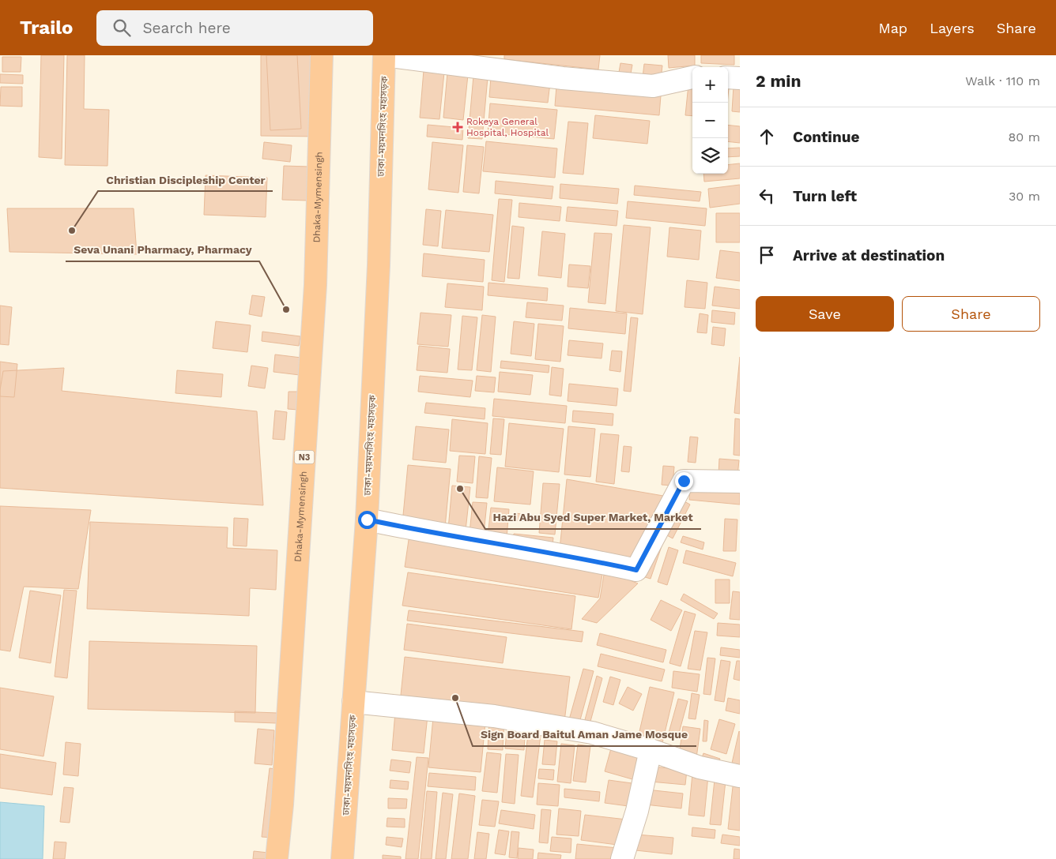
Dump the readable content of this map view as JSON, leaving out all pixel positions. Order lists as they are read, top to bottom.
{
  "streets": {
    "highway": ["ঢাকা-ময়মনসিংহ মহাসড়ক", "Dhaka-Mymensingh", "N3"]
  },
  "places": {
    "health": ["Rokeya General Hospital, Hospital"],
    "other": [
      "Christian Discipleship Center",
      "Seva Unani Pharmacy, Pharmacy",
      "Hazi Abu Syed Super Market, Market",
      "Sign Board Baitul Aman Jame Mosque"
    ]
  },
  "page": {
    "header": "Trailo",
    "search": "Search here",
    "nav": ["Map", "Layers", "Share"],
    "heading": ["2 min", "Walk · 110 m"],
    "map_buttons": ["+", "−"],
    "list": [
      ["Continue", "80 m"],
      ["Turn left", "30 m"],
      "Arrive at destination"
    ],
    "buttons": ["Save", "Share"]
  }
}
